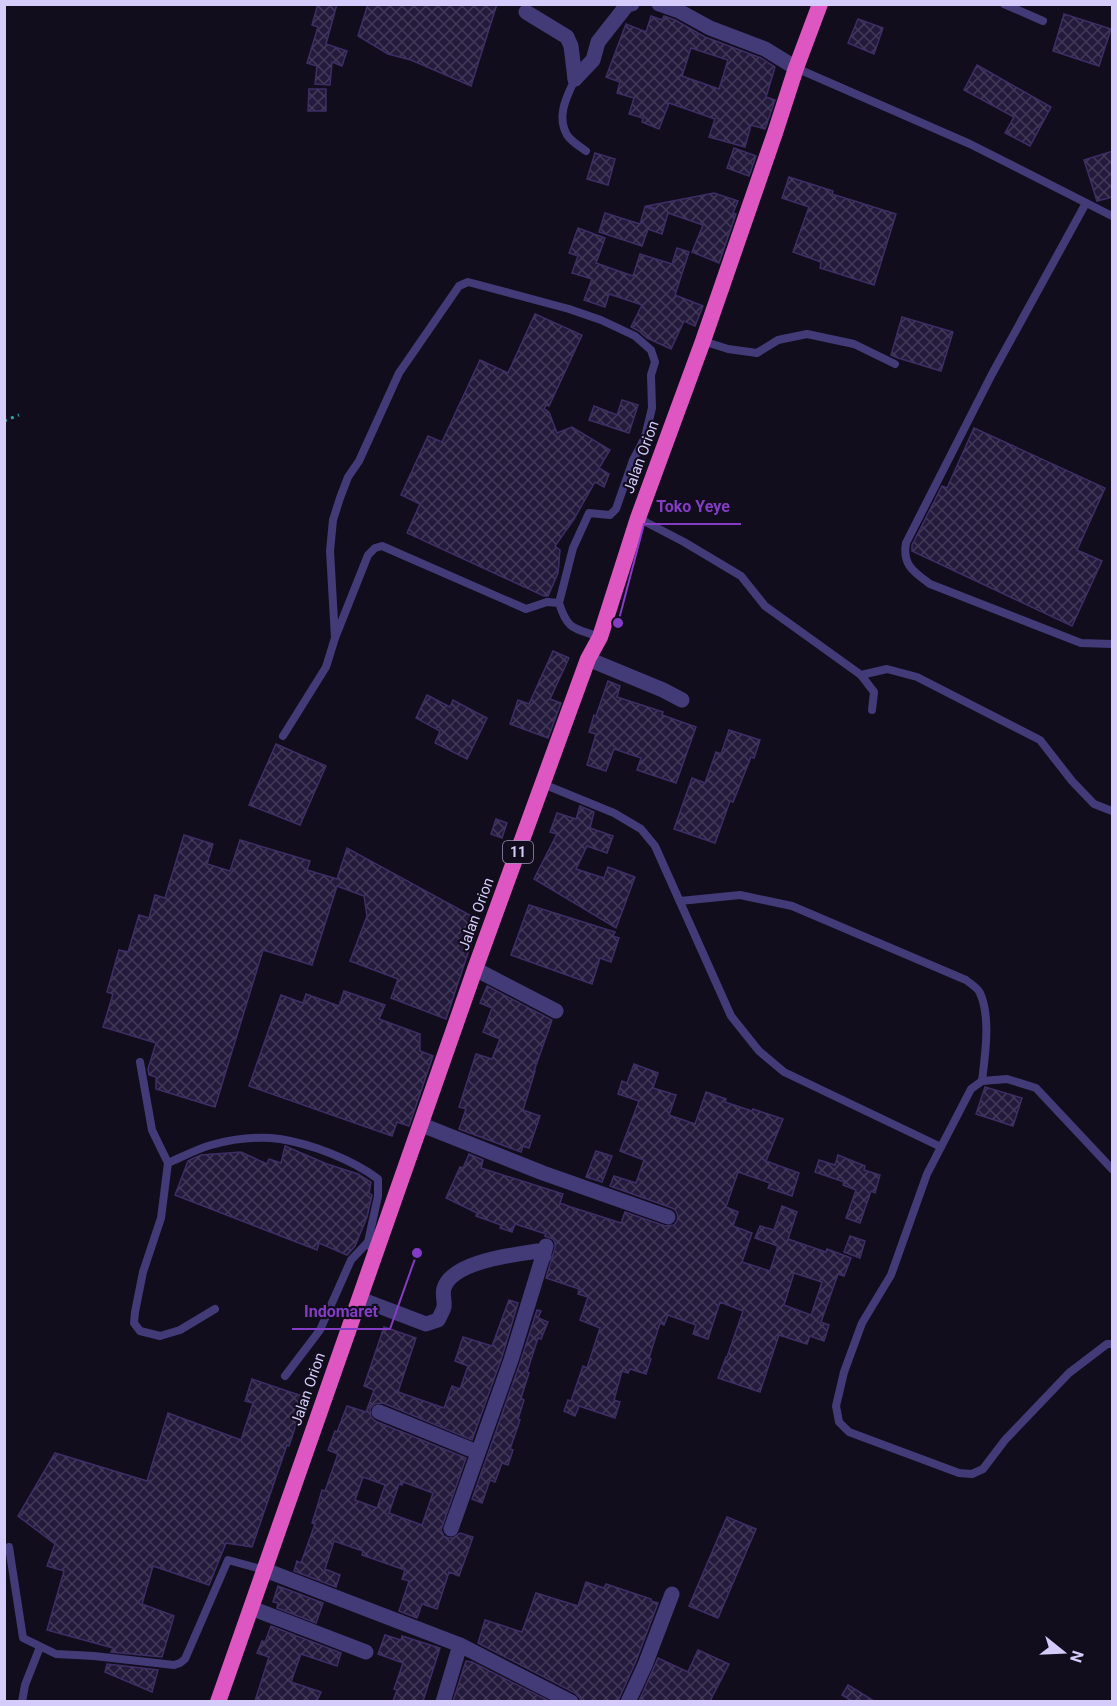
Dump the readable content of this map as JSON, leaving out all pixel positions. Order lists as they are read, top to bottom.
{
  "streets": {
    "highway": ["Jalan Orion", "11"]
  },
  "places": ["Toko Yeye", "Indomaret"],
  "north": "right"
}
